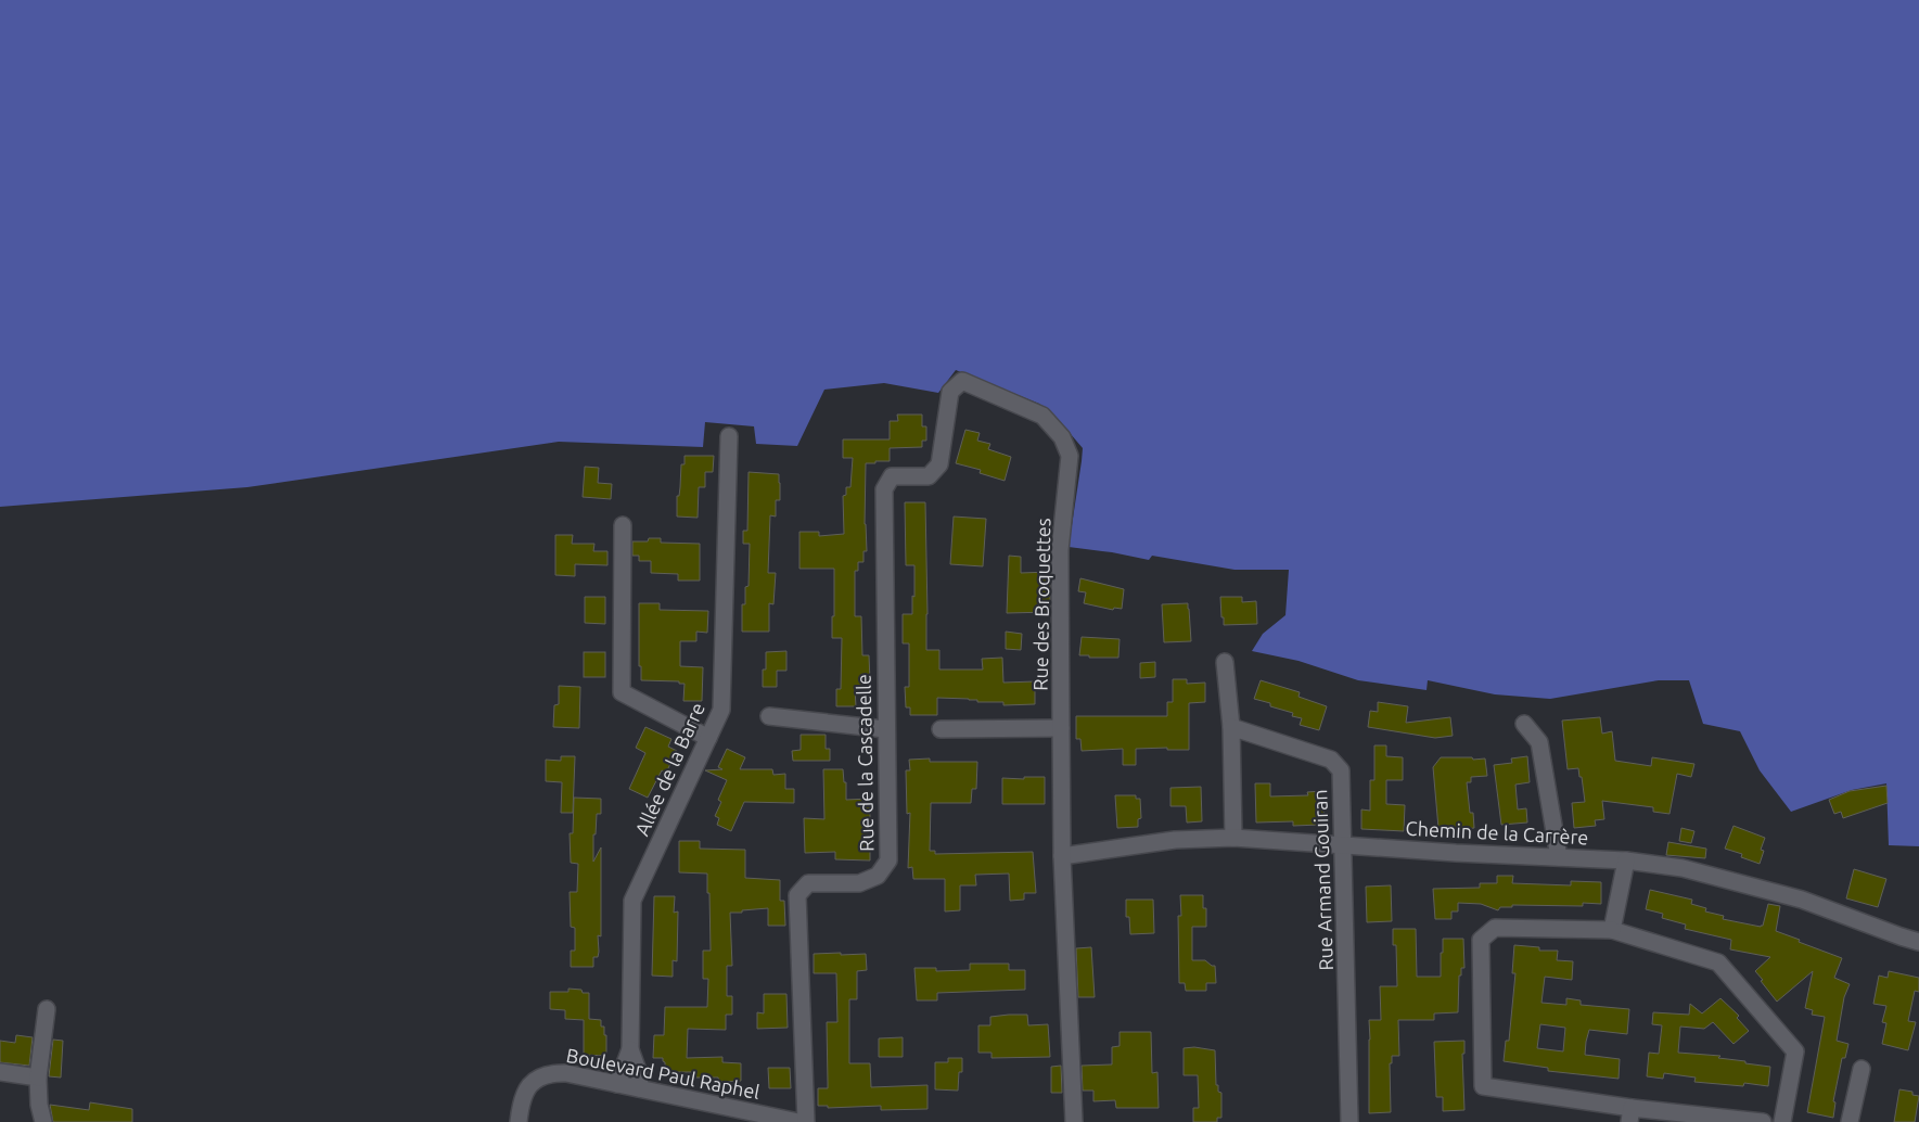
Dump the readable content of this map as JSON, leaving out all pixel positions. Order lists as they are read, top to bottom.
{
  "streets": {
    "street": [
      "Rue des Broquettes",
      "Rue de la Cascadelle",
      "Allée de la Barre",
      "Chemin de la Carrère",
      "Rue Armand Gouiran",
      "Boulevard Paul Raphel"
    ]
  },
  "crossings": [
    ["Rue des Broquettes", "Rue de la Cascadelle"],
    ["Rue des Broquettes", "Chemin de la Carrère"],
    ["Allée de la Barre", "Boulevard Paul Raphel"],
    ["Chemin de la Carrère", "Rue Armand Gouiran"]
  ]
}
